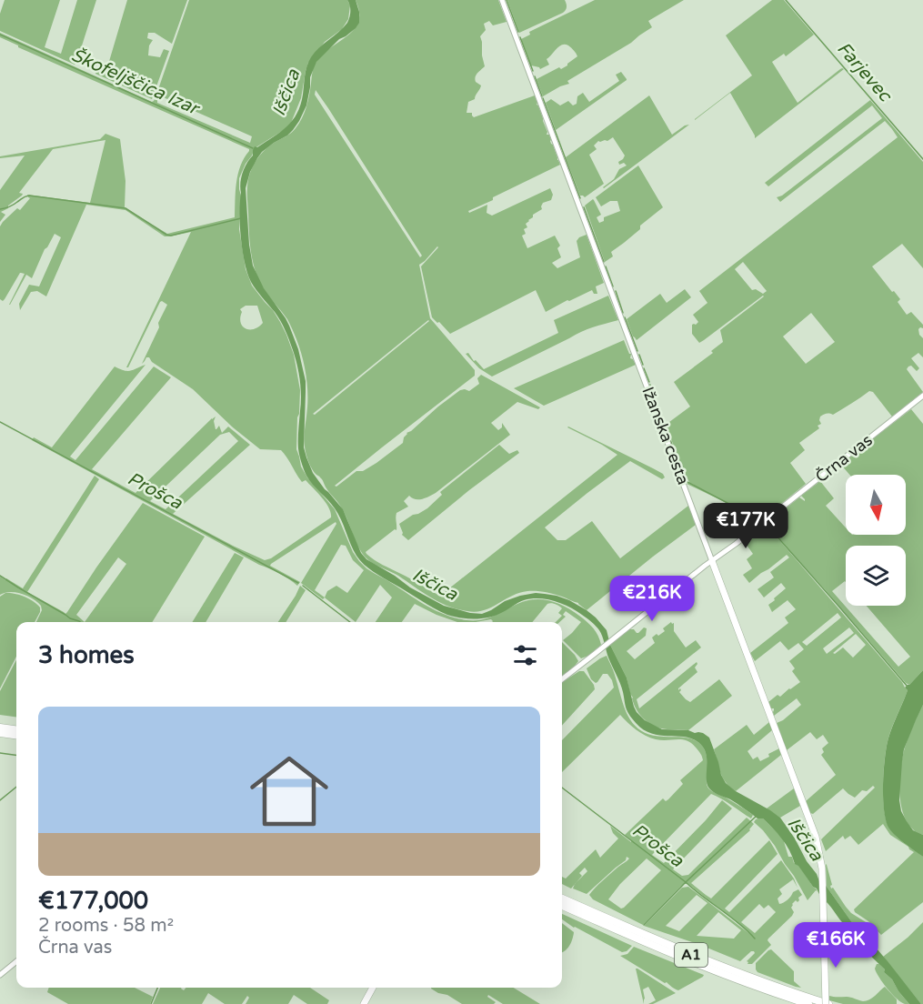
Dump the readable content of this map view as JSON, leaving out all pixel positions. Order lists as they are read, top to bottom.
{
  "streets": {
    "highway": ["A1"],
    "main road": ["Ižanska cesta"],
    "street": ["Črna vas"]
  },
  "crossings": [
    ["Ižanska cesta", "Črna vas"],
    ["Ižanska cesta", "A1"]
  ],
  "water": [
    "Farjevec",
    "Škofeljščica Izar",
    "Iščica",
    "Prošca"
  ],
  "north": "bottom",
  "page": {
    "price": ["€177K", "€216K", "€166K"],
    "heading": "3 homes",
    "list": [
      {
        "name": "€177,000",
        "note": "2 rooms · 58 m² · Črna vas"
      }
    ]
  }
}
